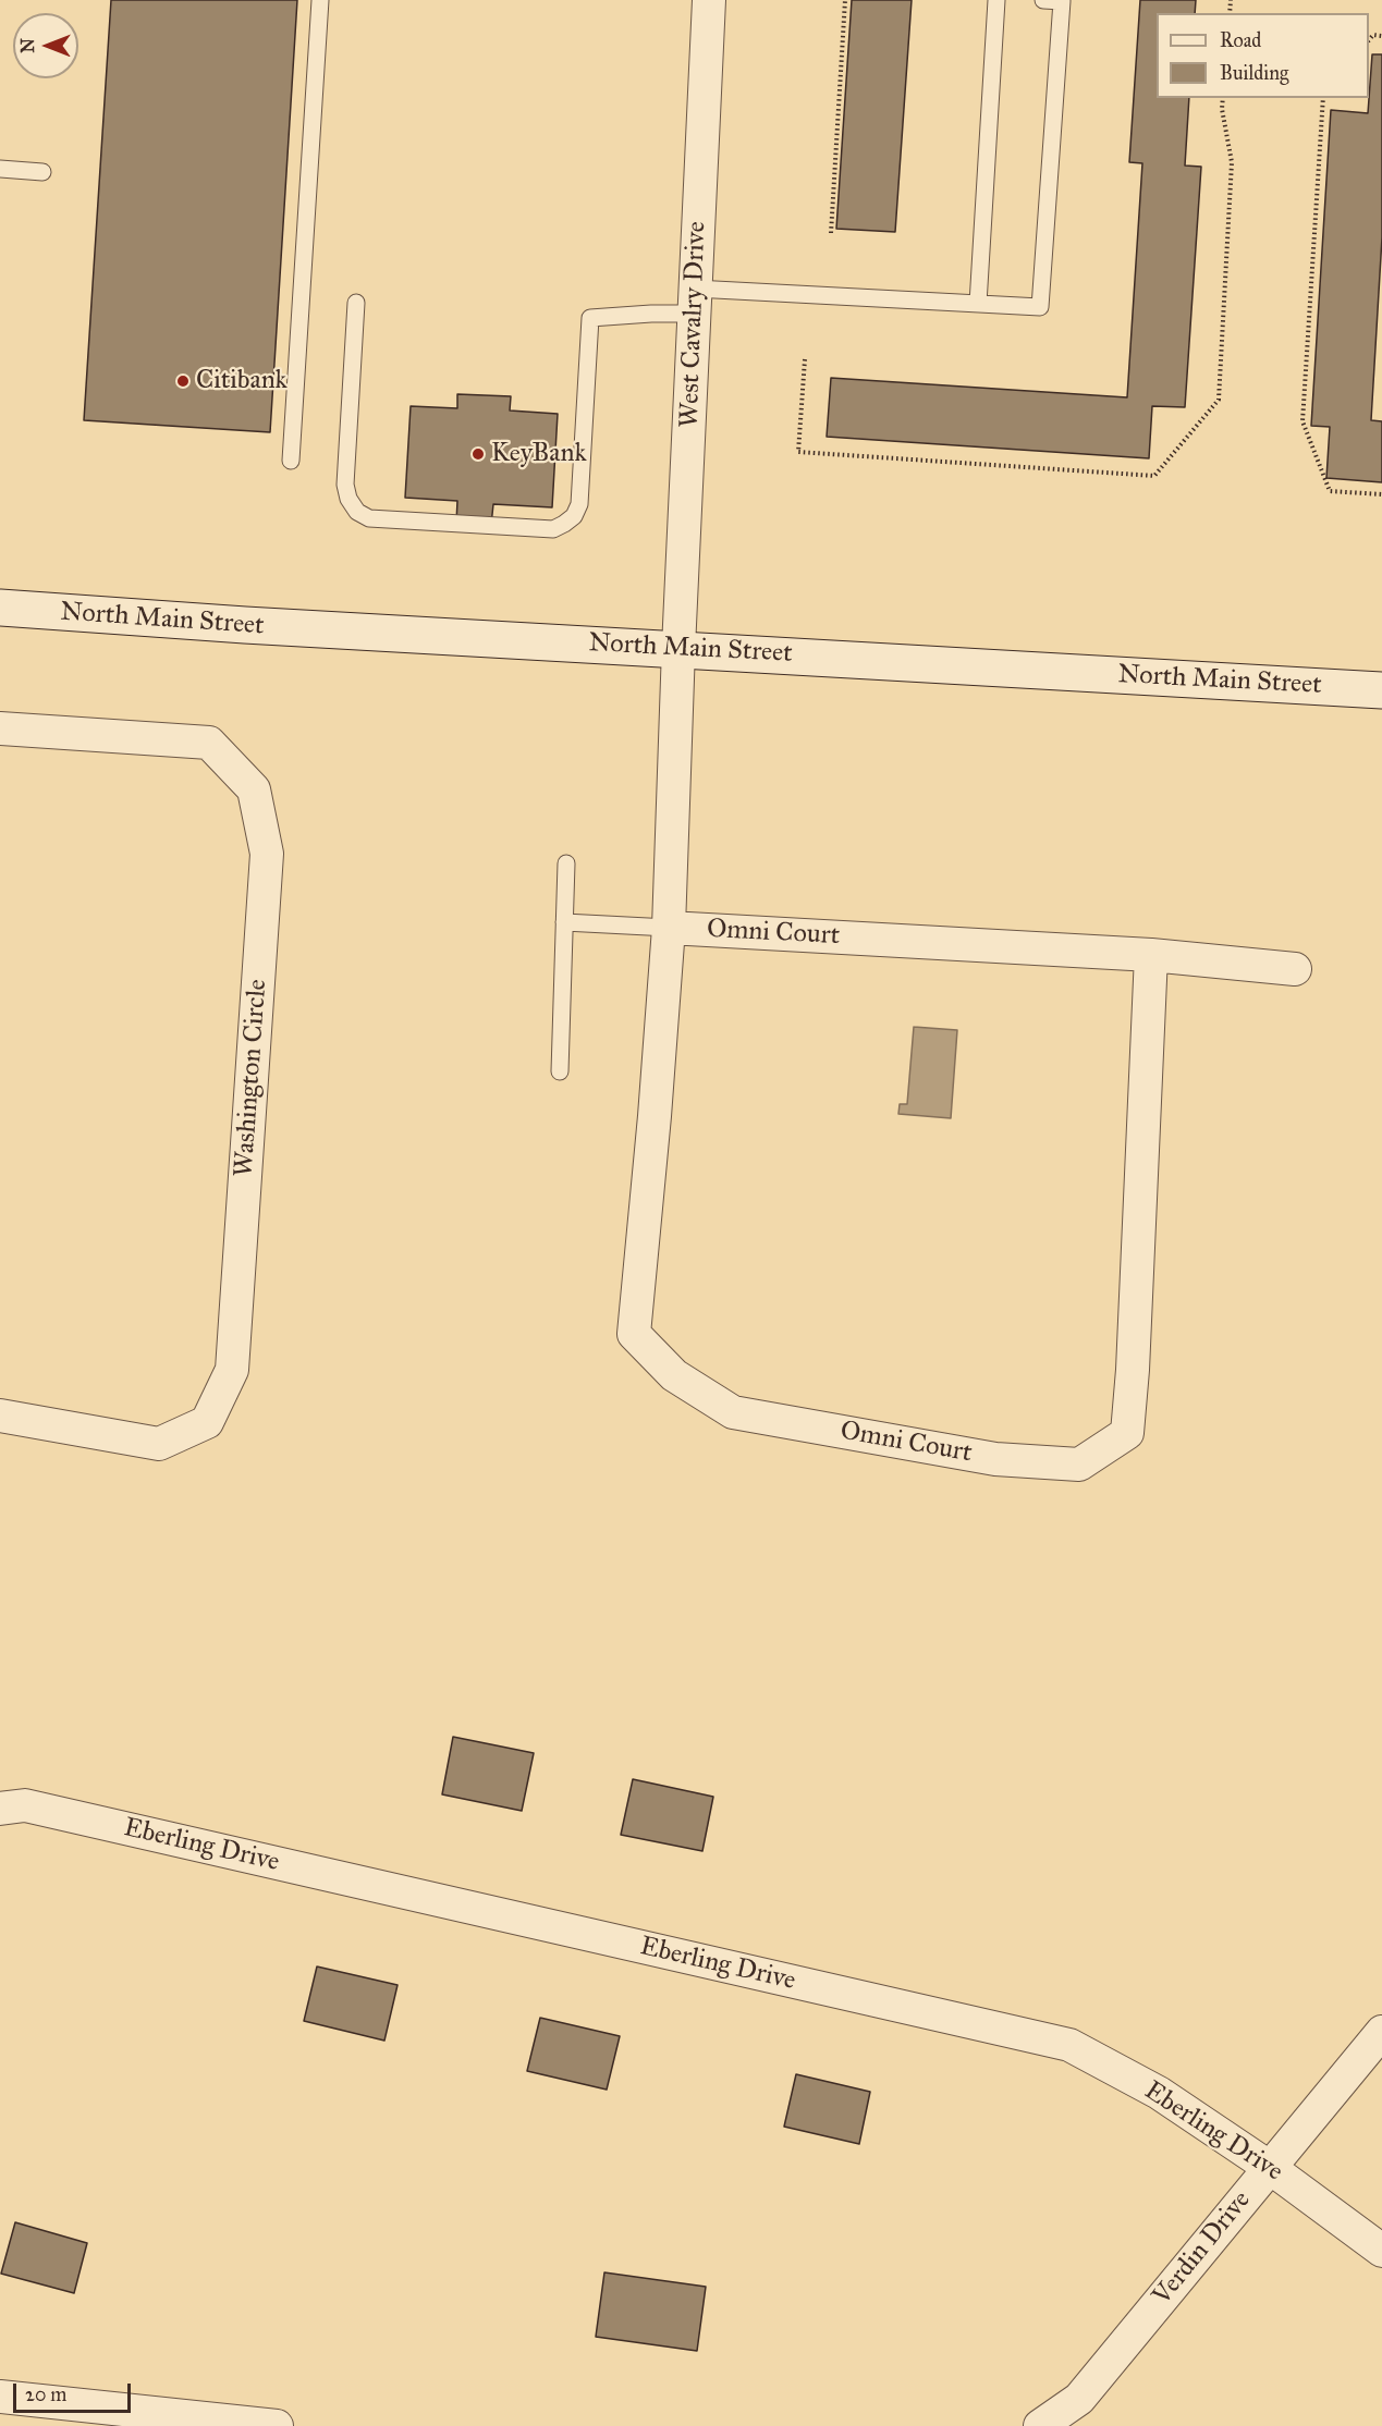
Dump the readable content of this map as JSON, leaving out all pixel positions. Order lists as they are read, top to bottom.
{
  "streets": {
    "street": [
      "West Cavalry Drive",
      "North Main Street",
      "Omni Court",
      "Washington Circle",
      "Eberling Drive",
      "Verdin Drive"
    ]
  },
  "crossings": [
    ["West Cavalry Drive", "North Main Street"],
    ["West Cavalry Drive", "Omni Court"],
    ["North Main Street", "Omni Court"],
    ["Eberling Drive", "Verdin Drive"]
  ],
  "places": ["Citibank", "KeyBank"],
  "legend": ["Road", "Building"],
  "scale_bar": "20 m",
  "north": "left"
}
